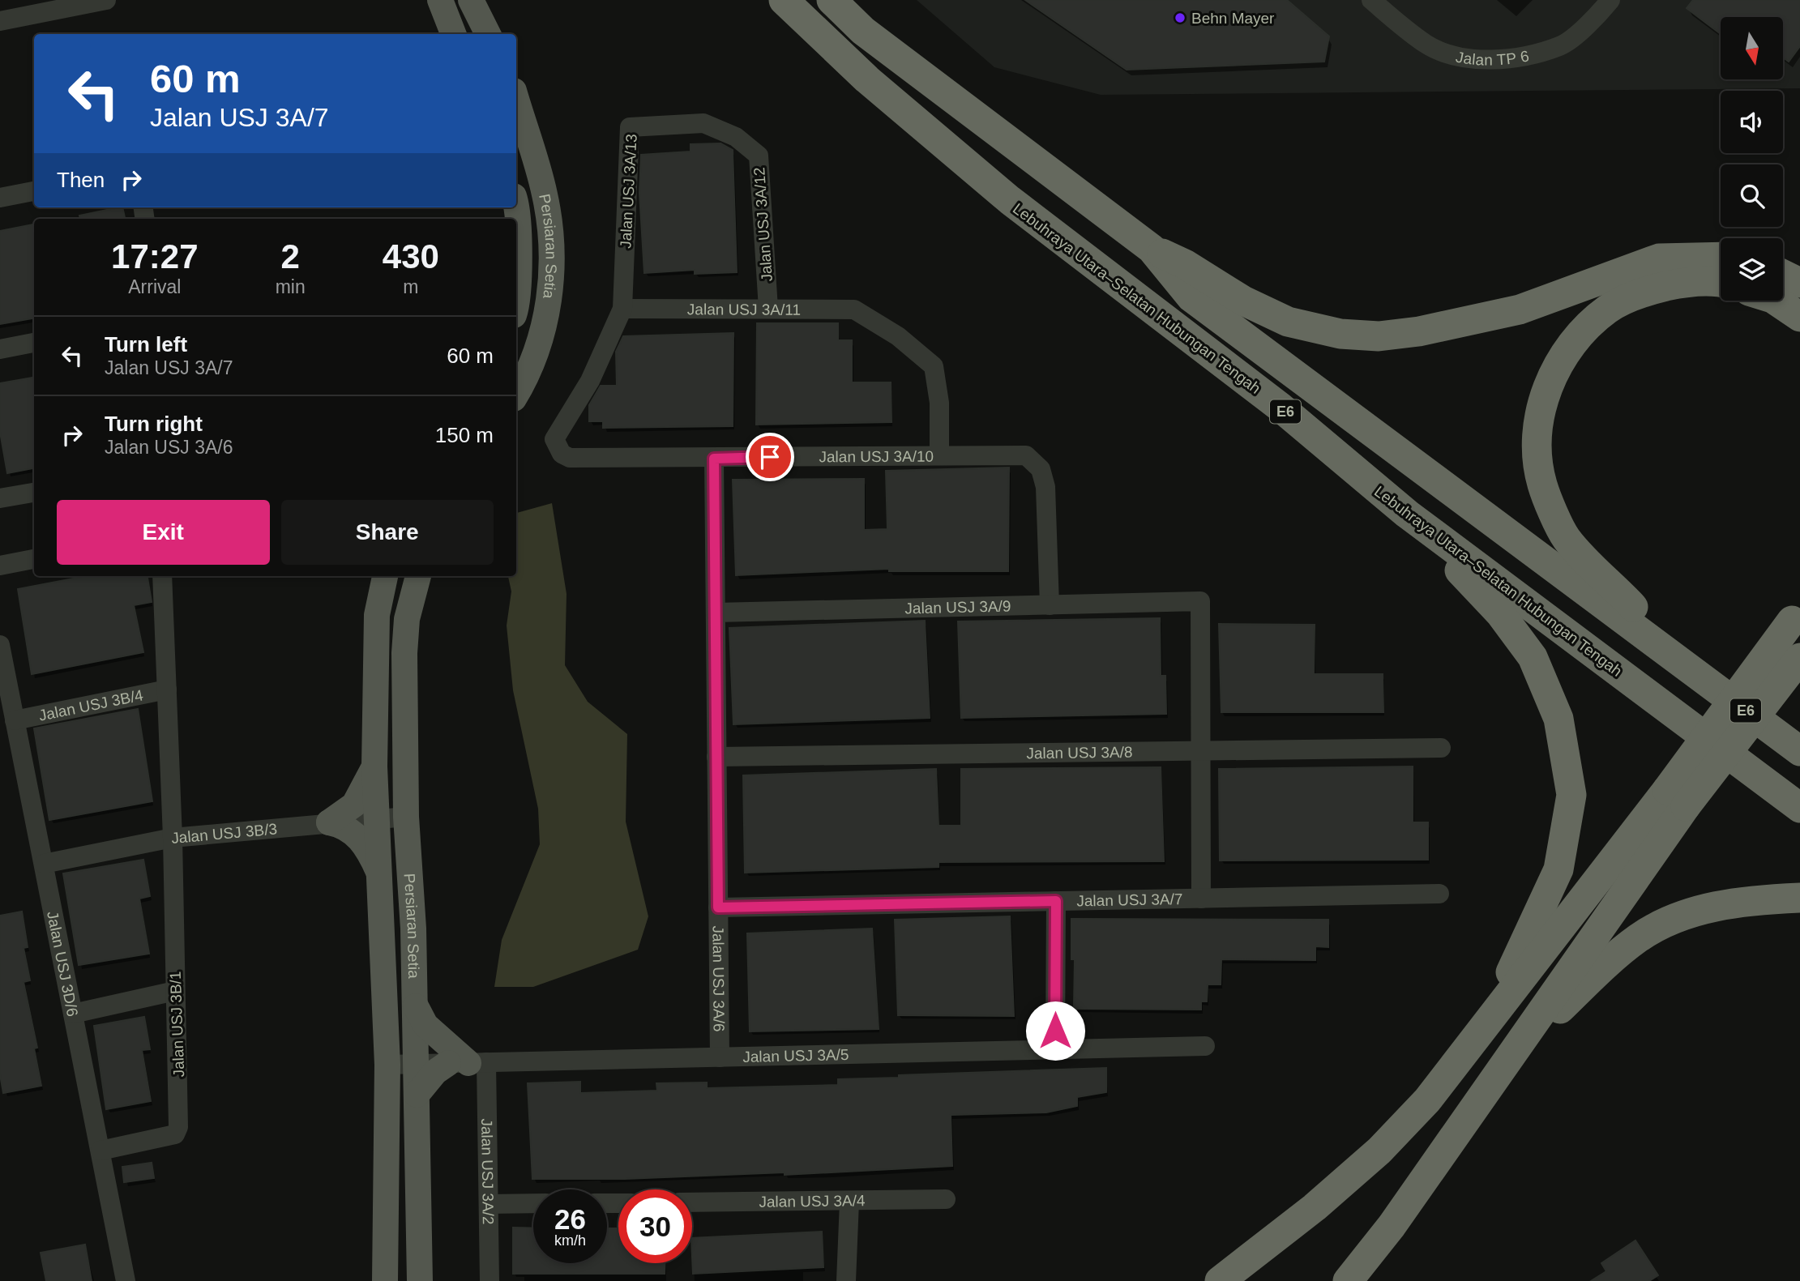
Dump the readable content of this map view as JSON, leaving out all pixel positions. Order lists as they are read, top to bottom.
{
  "streets": {
    "highway": ["Lebuhraya Utara–Selatan Hubungan Tengah", "E6"],
    "main road": ["Persiaran Setia"],
    "street": [
      "Jalan TP 6",
      "Jalan USJ 3A/13",
      "Jalan USJ 3A/12",
      "Jalan USJ 3A/11",
      "Jalan USJ 3A/10",
      "Jalan USJ 3A/9",
      "Jalan USJ 3B/4",
      "Jalan USJ 3A/8",
      "Jalan USJ 3B/3",
      "Jalan USJ 3A/7",
      "Jalan USJ 3D/6",
      "Jalan USJ 3A/6",
      "Jalan USJ 3B/1",
      "Jalan USJ 3A/5",
      "Jalan USJ 3A/2",
      "Jalan USJ 3A/4"
    ]
  },
  "crossings": [
    ["Jalan USJ 3A/13", "Jalan USJ 3A/12"],
    ["Jalan USJ 3A/13", "Jalan USJ 3A/11"],
    ["Jalan USJ 3A/13", "Jalan USJ 3A/10"],
    ["Jalan USJ 3A/12", "Jalan USJ 3A/11"],
    ["Persiaran Setia", "Jalan USJ 3B/3"],
    ["Persiaran Setia", "Jalan USJ 3A/5"],
    ["Jalan USJ 3A/11", "Jalan USJ 3A/10"],
    ["Jalan USJ 3A/10", "Jalan USJ 3A/9"],
    ["Jalan USJ 3A/10", "Jalan USJ 3A/6"],
    ["Jalan USJ 3A/9", "Jalan USJ 3A/8"],
    ["Jalan USJ 3A/9", "Jalan USJ 3A/6"],
    ["Jalan USJ 3B/4", "Jalan USJ 3D/6"],
    ["Jalan USJ 3B/4", "Jalan USJ 3B/1"],
    ["Jalan USJ 3A/8", "Jalan USJ 3A/6"],
    ["Jalan USJ 3B/3", "Jalan USJ 3D/6"],
    ["Jalan USJ 3B/3", "Jalan USJ 3B/1"],
    ["Jalan USJ 3A/7", "Jalan USJ 3A/6"],
    ["Jalan USJ 3D/6", "Jalan USJ 3B/1"],
    ["Jalan USJ 3A/6", "Jalan USJ 3A/5"],
    ["Jalan USJ 3A/5", "Jalan USJ 3A/2"]
  ],
  "places": ["Behn Mayer"],
  "north": "bottom",
  "page": {
    "turn": ["60 m", "Jalan USJ 3A/7"],
    "then": "Then",
    "eta": [
      "17:27",
      "Arrival",
      "2",
      "min",
      "430",
      "m"
    ],
    "list": [
      {
        "name": "Turn left",
        "note": "Jalan USJ 3A/7",
        "value": "60 m"
      },
      {
        "name": "Turn right",
        "note": "Jalan USJ 3A/6",
        "value": "150 m"
      }
    ],
    "buttons": ["Exit", "Share"],
    "speed": "26 km/h",
    "limit": "30"
  }
}
